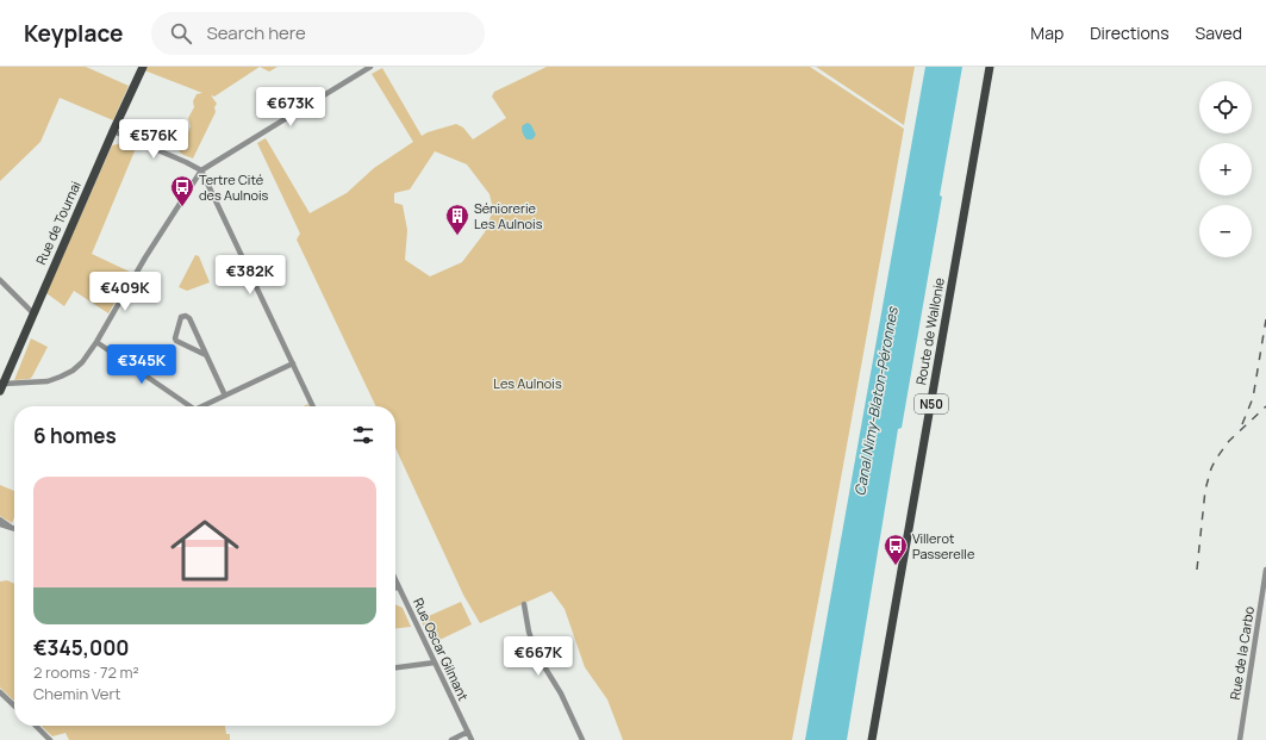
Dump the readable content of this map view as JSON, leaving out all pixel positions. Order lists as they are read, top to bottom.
{
  "streets": {
    "main road": ["Rue de Tournai", "Route de Wallonie", "N50"],
    "street": ["Rue Oscar Gilmant", "Rue de la Carbo"]
  },
  "water": ["Canal Nimy-Blaton-Péronnes"],
  "parks": ["Les Aulnois"],
  "places": {
    "bus stop": ["Tertre Cité des Aulnois", "Villerot Passerelle"],
    "building": ["Séniorerie Les Aulnois"]
  },
  "page": {
    "header": "Keyplace",
    "search": "Search here",
    "nav": ["Map", "Directions", "Saved"],
    "map_buttons": ["+", "−"],
    "price": [
      "€673K",
      "€576K",
      "€382K",
      "€409K",
      "€345K",
      "€667K"
    ],
    "heading": "6 homes",
    "list": [
      {
        "name": "€345,000",
        "note": "2 rooms · 72 m² · Chemin Vert"
      }
    ]
  }
}
